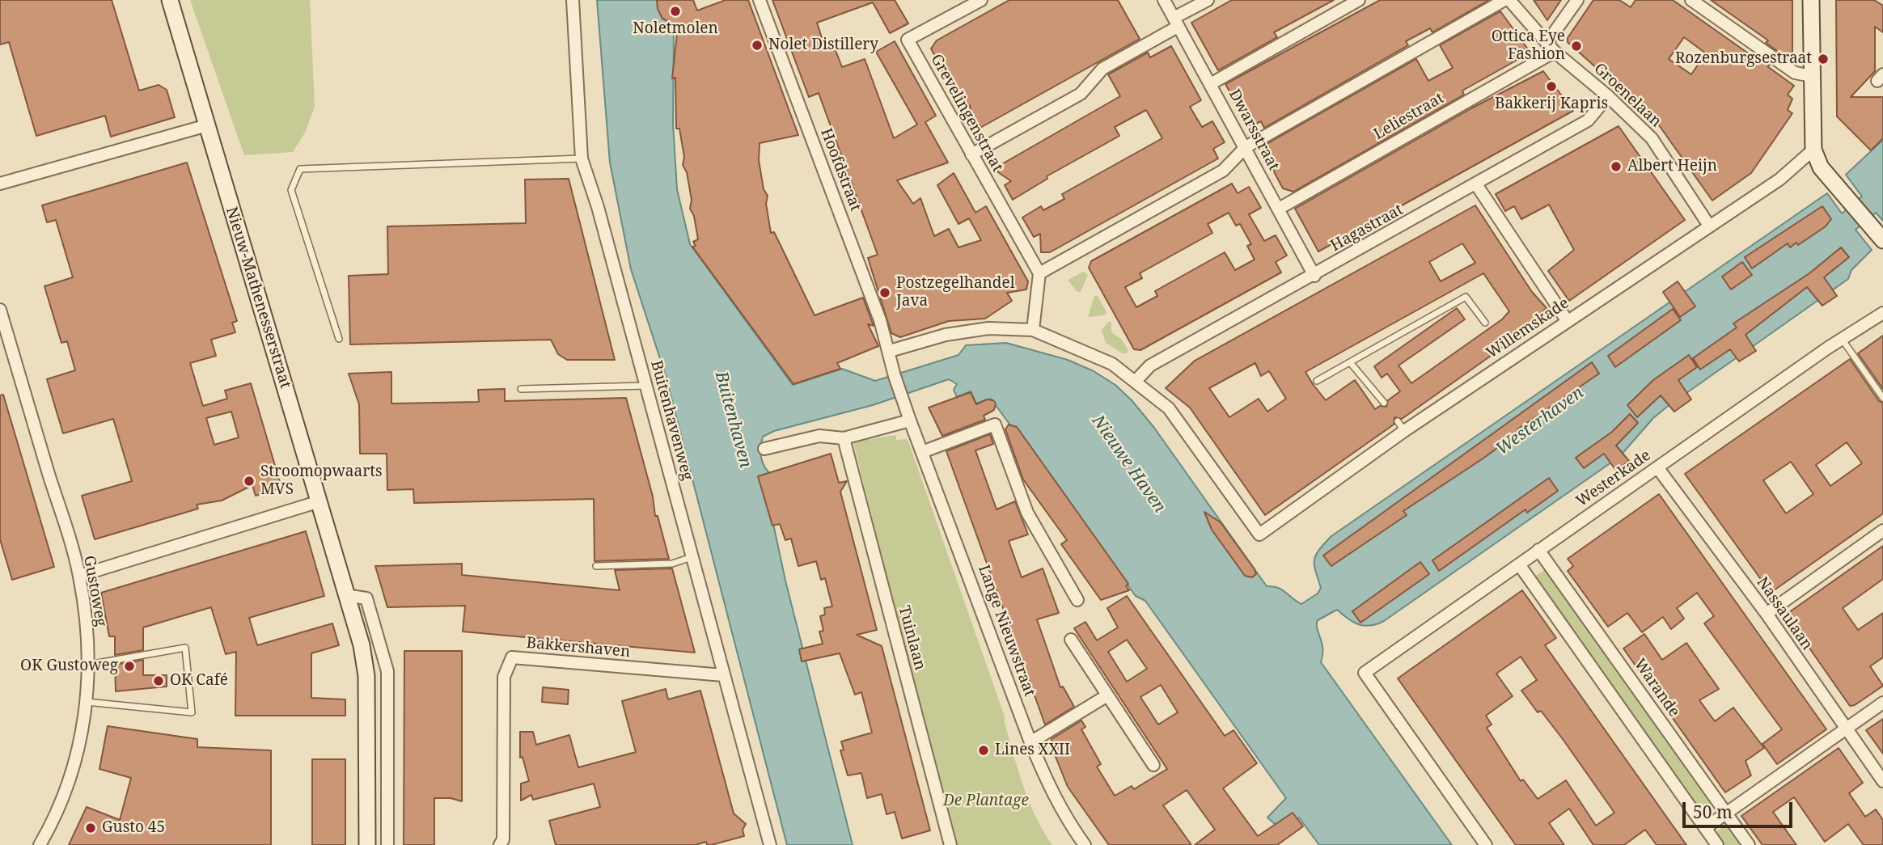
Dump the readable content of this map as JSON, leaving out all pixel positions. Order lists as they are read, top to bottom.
{
  "streets": {
    "street": [
      "Groenelaan",
      "Grevelingenstraat",
      "Leliestraat",
      "Dwarsstraat",
      "Hoofdstraat",
      "Hagastraat",
      "Nieuw-Mathenesserstraat",
      "Willemskade",
      "Buitenhavenweg",
      "Westerkade",
      "Gustoweg",
      "Nassaulaan",
      "Lange Nieuwstraat",
      "Tuinlaan",
      "Bakkershaven",
      "Warande"
    ]
  },
  "crossings": [
    ["Groenelaan", "Leliestraat"],
    ["Groenelaan", "Hagastraat"],
    ["Groenelaan", "Willemskade"],
    ["Leliestraat", "Dwarsstraat"],
    ["Dwarsstraat", "Hagastraat"],
    ["Hoofdstraat", "Lange Nieuwstraat"],
    ["Hagastraat", "Willemskade"],
    ["Buitenhavenweg", "Bakkershaven"],
    ["Westerkade", "Nassaulaan"],
    ["Westerkade", "Warande"]
  ],
  "water": ["Buitenhaven", "Westerhaven", "Nieuwe Haven"],
  "parks": ["De Plantage"],
  "places": [
    "Noletmolen",
    "Nolet Distillery",
    "Ottica Eye Fashion",
    "Rozenburgsestraat",
    "Bakkerij Kapris",
    "Albert Heijn",
    "Postzegelhandel Java",
    "Stroomopwaarts MVS",
    "OK Gustoweg",
    "OK Café",
    "Lines XXII",
    "Gusto 45"
  ],
  "scale_bar": "50 m"
}
